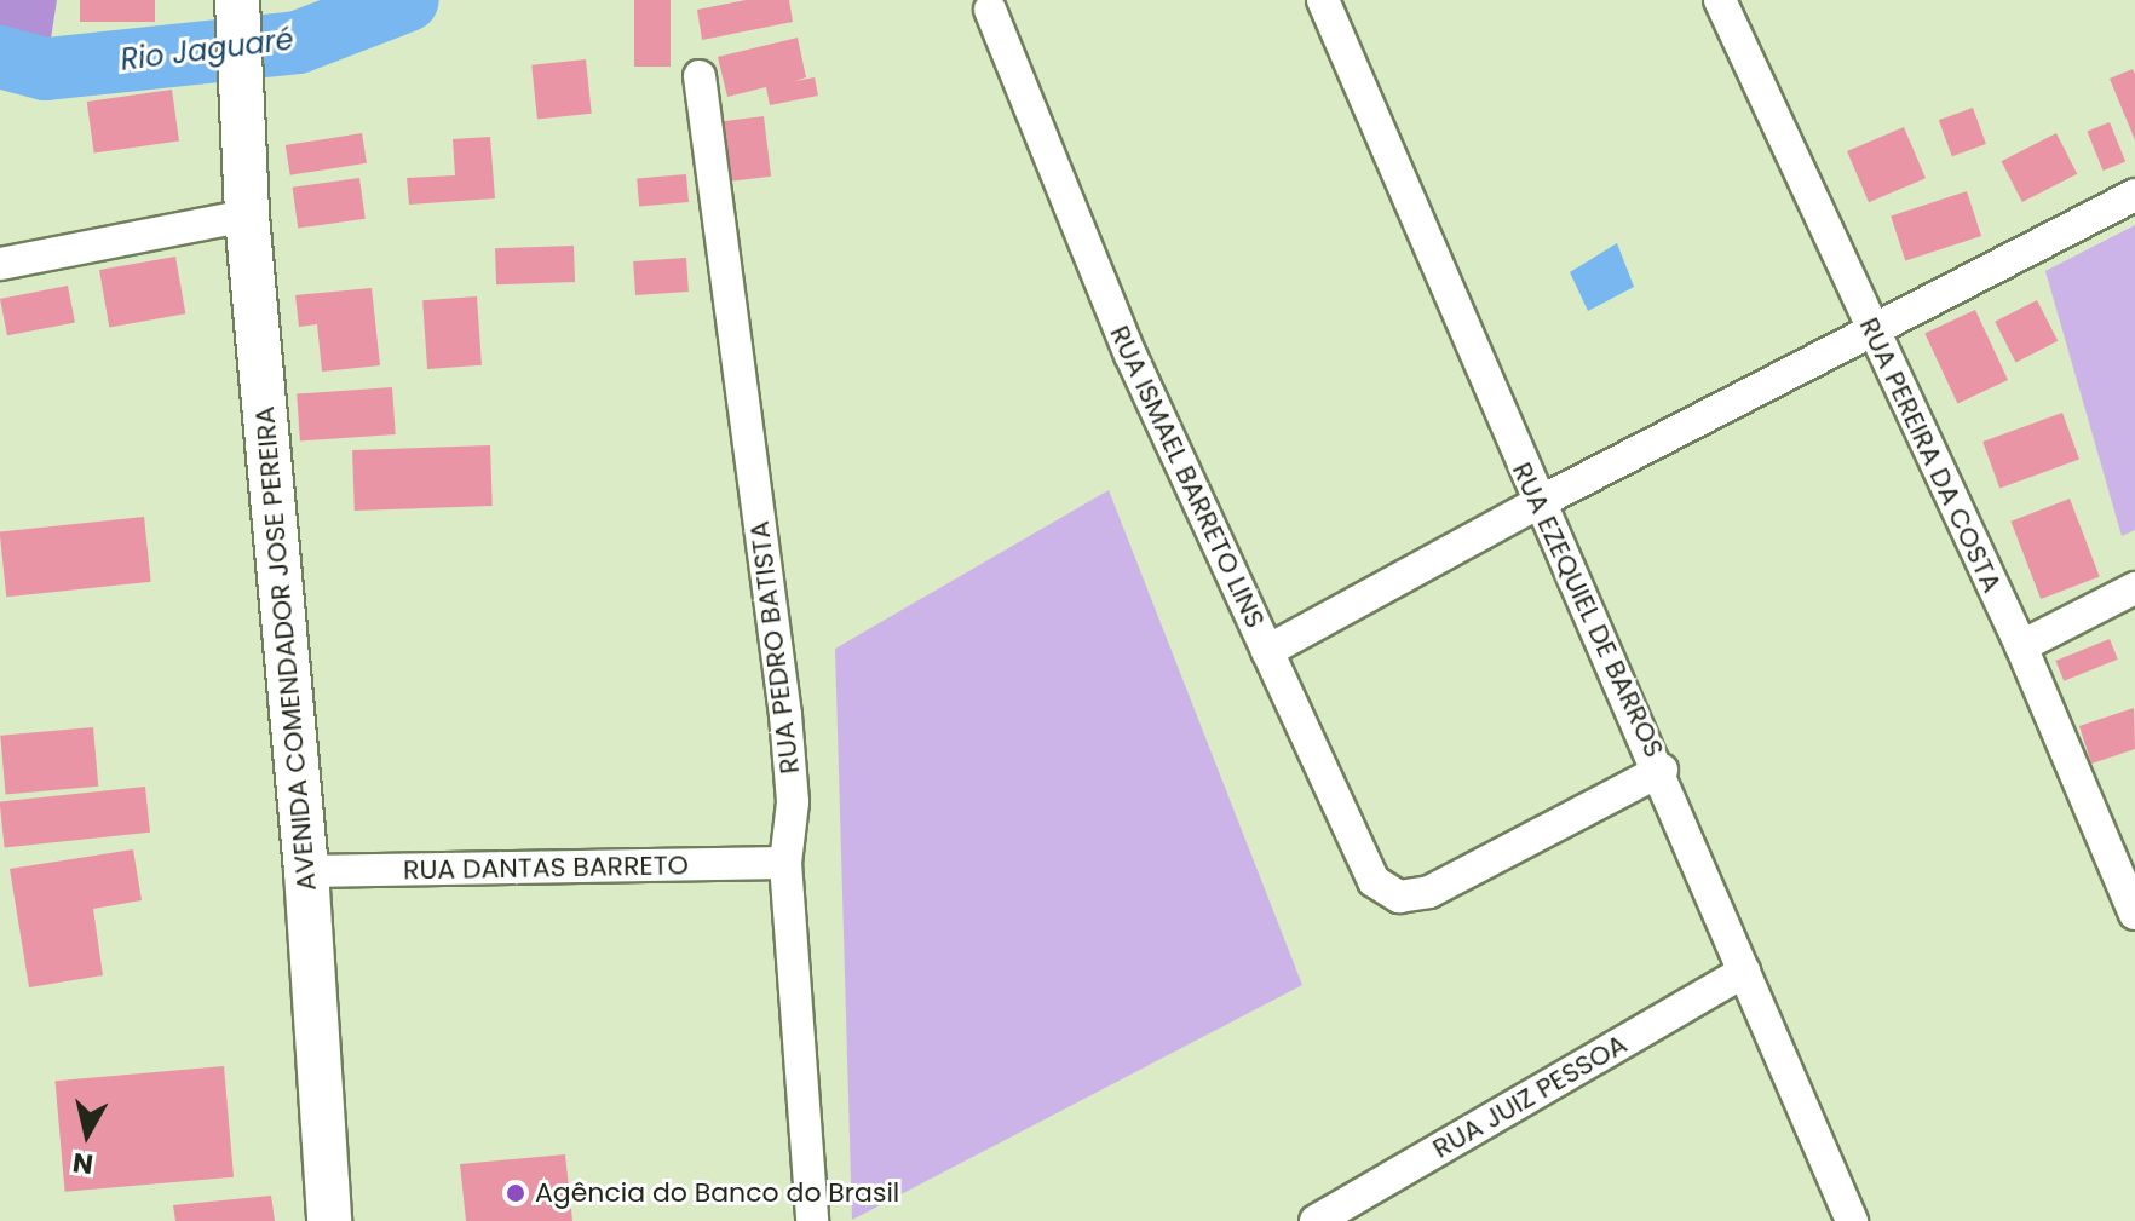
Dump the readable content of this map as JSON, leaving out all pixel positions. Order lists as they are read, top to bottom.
{
  "streets": {
    "street": [
      "RUA PEREIRA DA COSTA",
      "RUA ISMAEL BARRETO LINS",
      "RUA EZEQUIEL DE BARROS",
      "RUA PEDRO BATISTA",
      "AVENIDA COMENDADOR JOSE PEREIRA",
      "RUA DANTAS BARRETO",
      "RUA JUIZ PESSOA"
    ]
  },
  "crossings": [
    ["RUA ISMAEL BARRETO LINS", "RUA EZEQUIEL DE BARROS"],
    ["RUA EZEQUIEL DE BARROS", "RUA JUIZ PESSOA"],
    ["RUA PEDRO BATISTA", "RUA DANTAS BARRETO"],
    ["AVENIDA COMENDADOR JOSE PEREIRA", "RUA DANTAS BARRETO"]
  ],
  "water": ["Rio Jaguaré"],
  "places": ["Agência do Banco do Brasil"],
  "north": "bottom"
}
